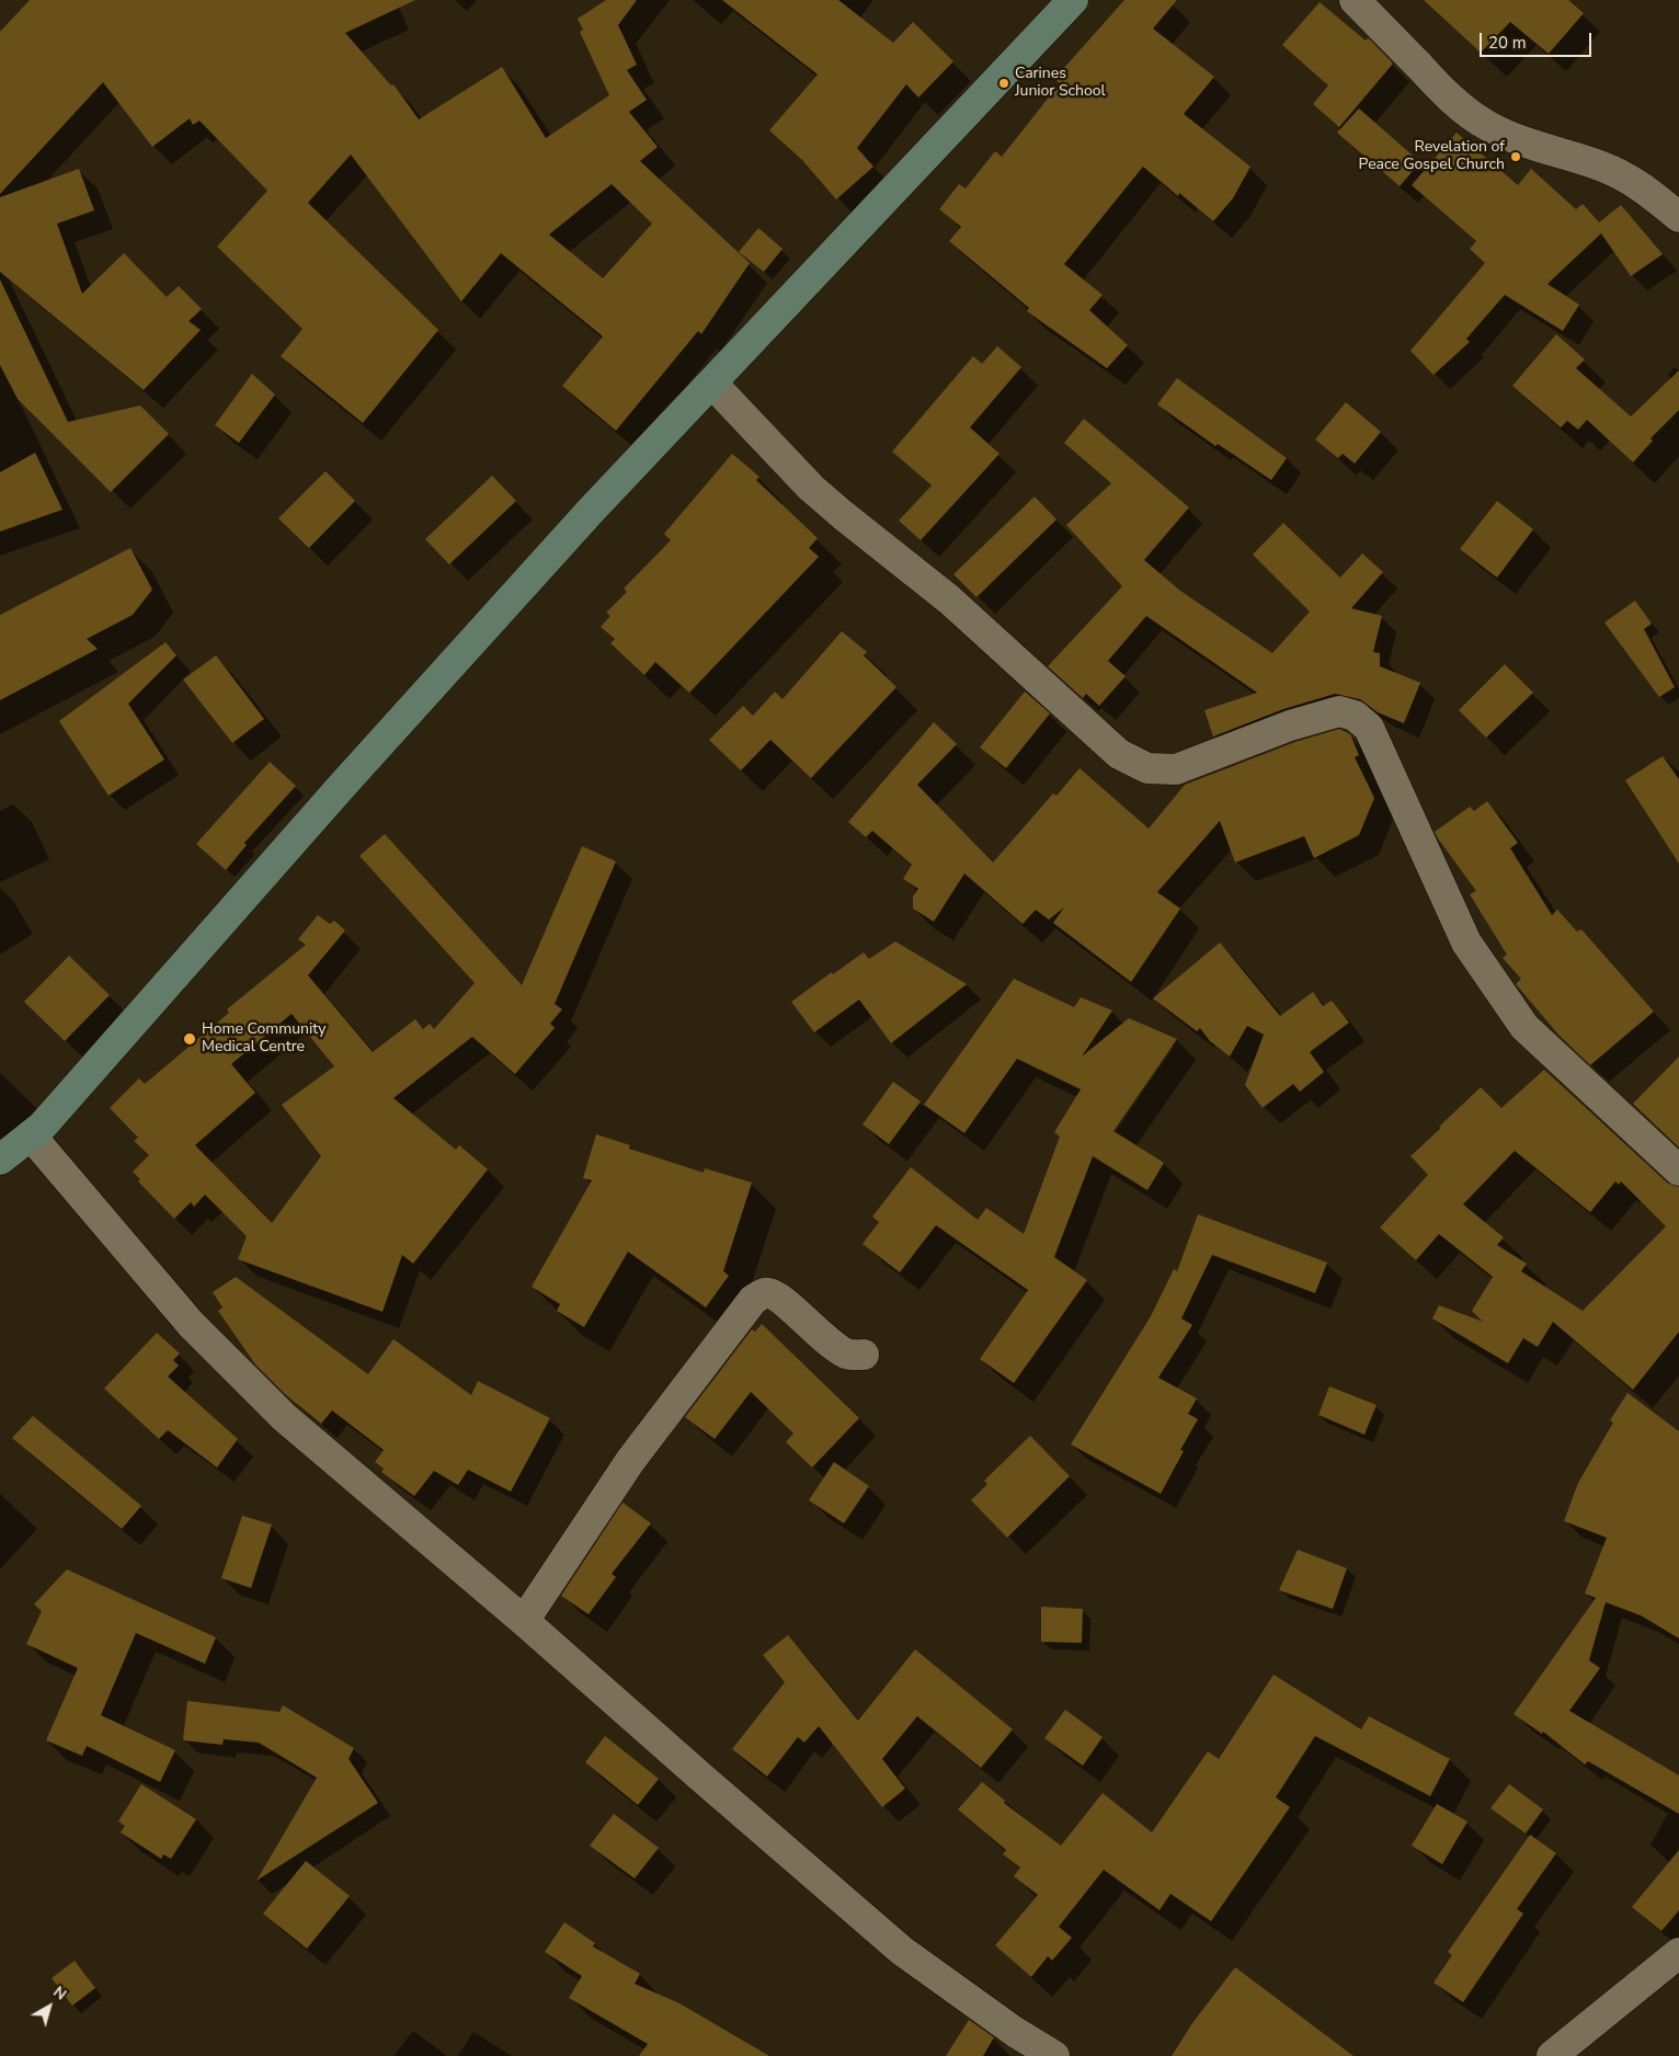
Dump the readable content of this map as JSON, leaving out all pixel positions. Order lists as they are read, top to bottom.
{
  "places": ["Carines Junior School", "Revelation of Peace Gospel Church", "Home Community Medical Centre"],
  "scale_bar": "20 m",
  "north": "top right"
}
